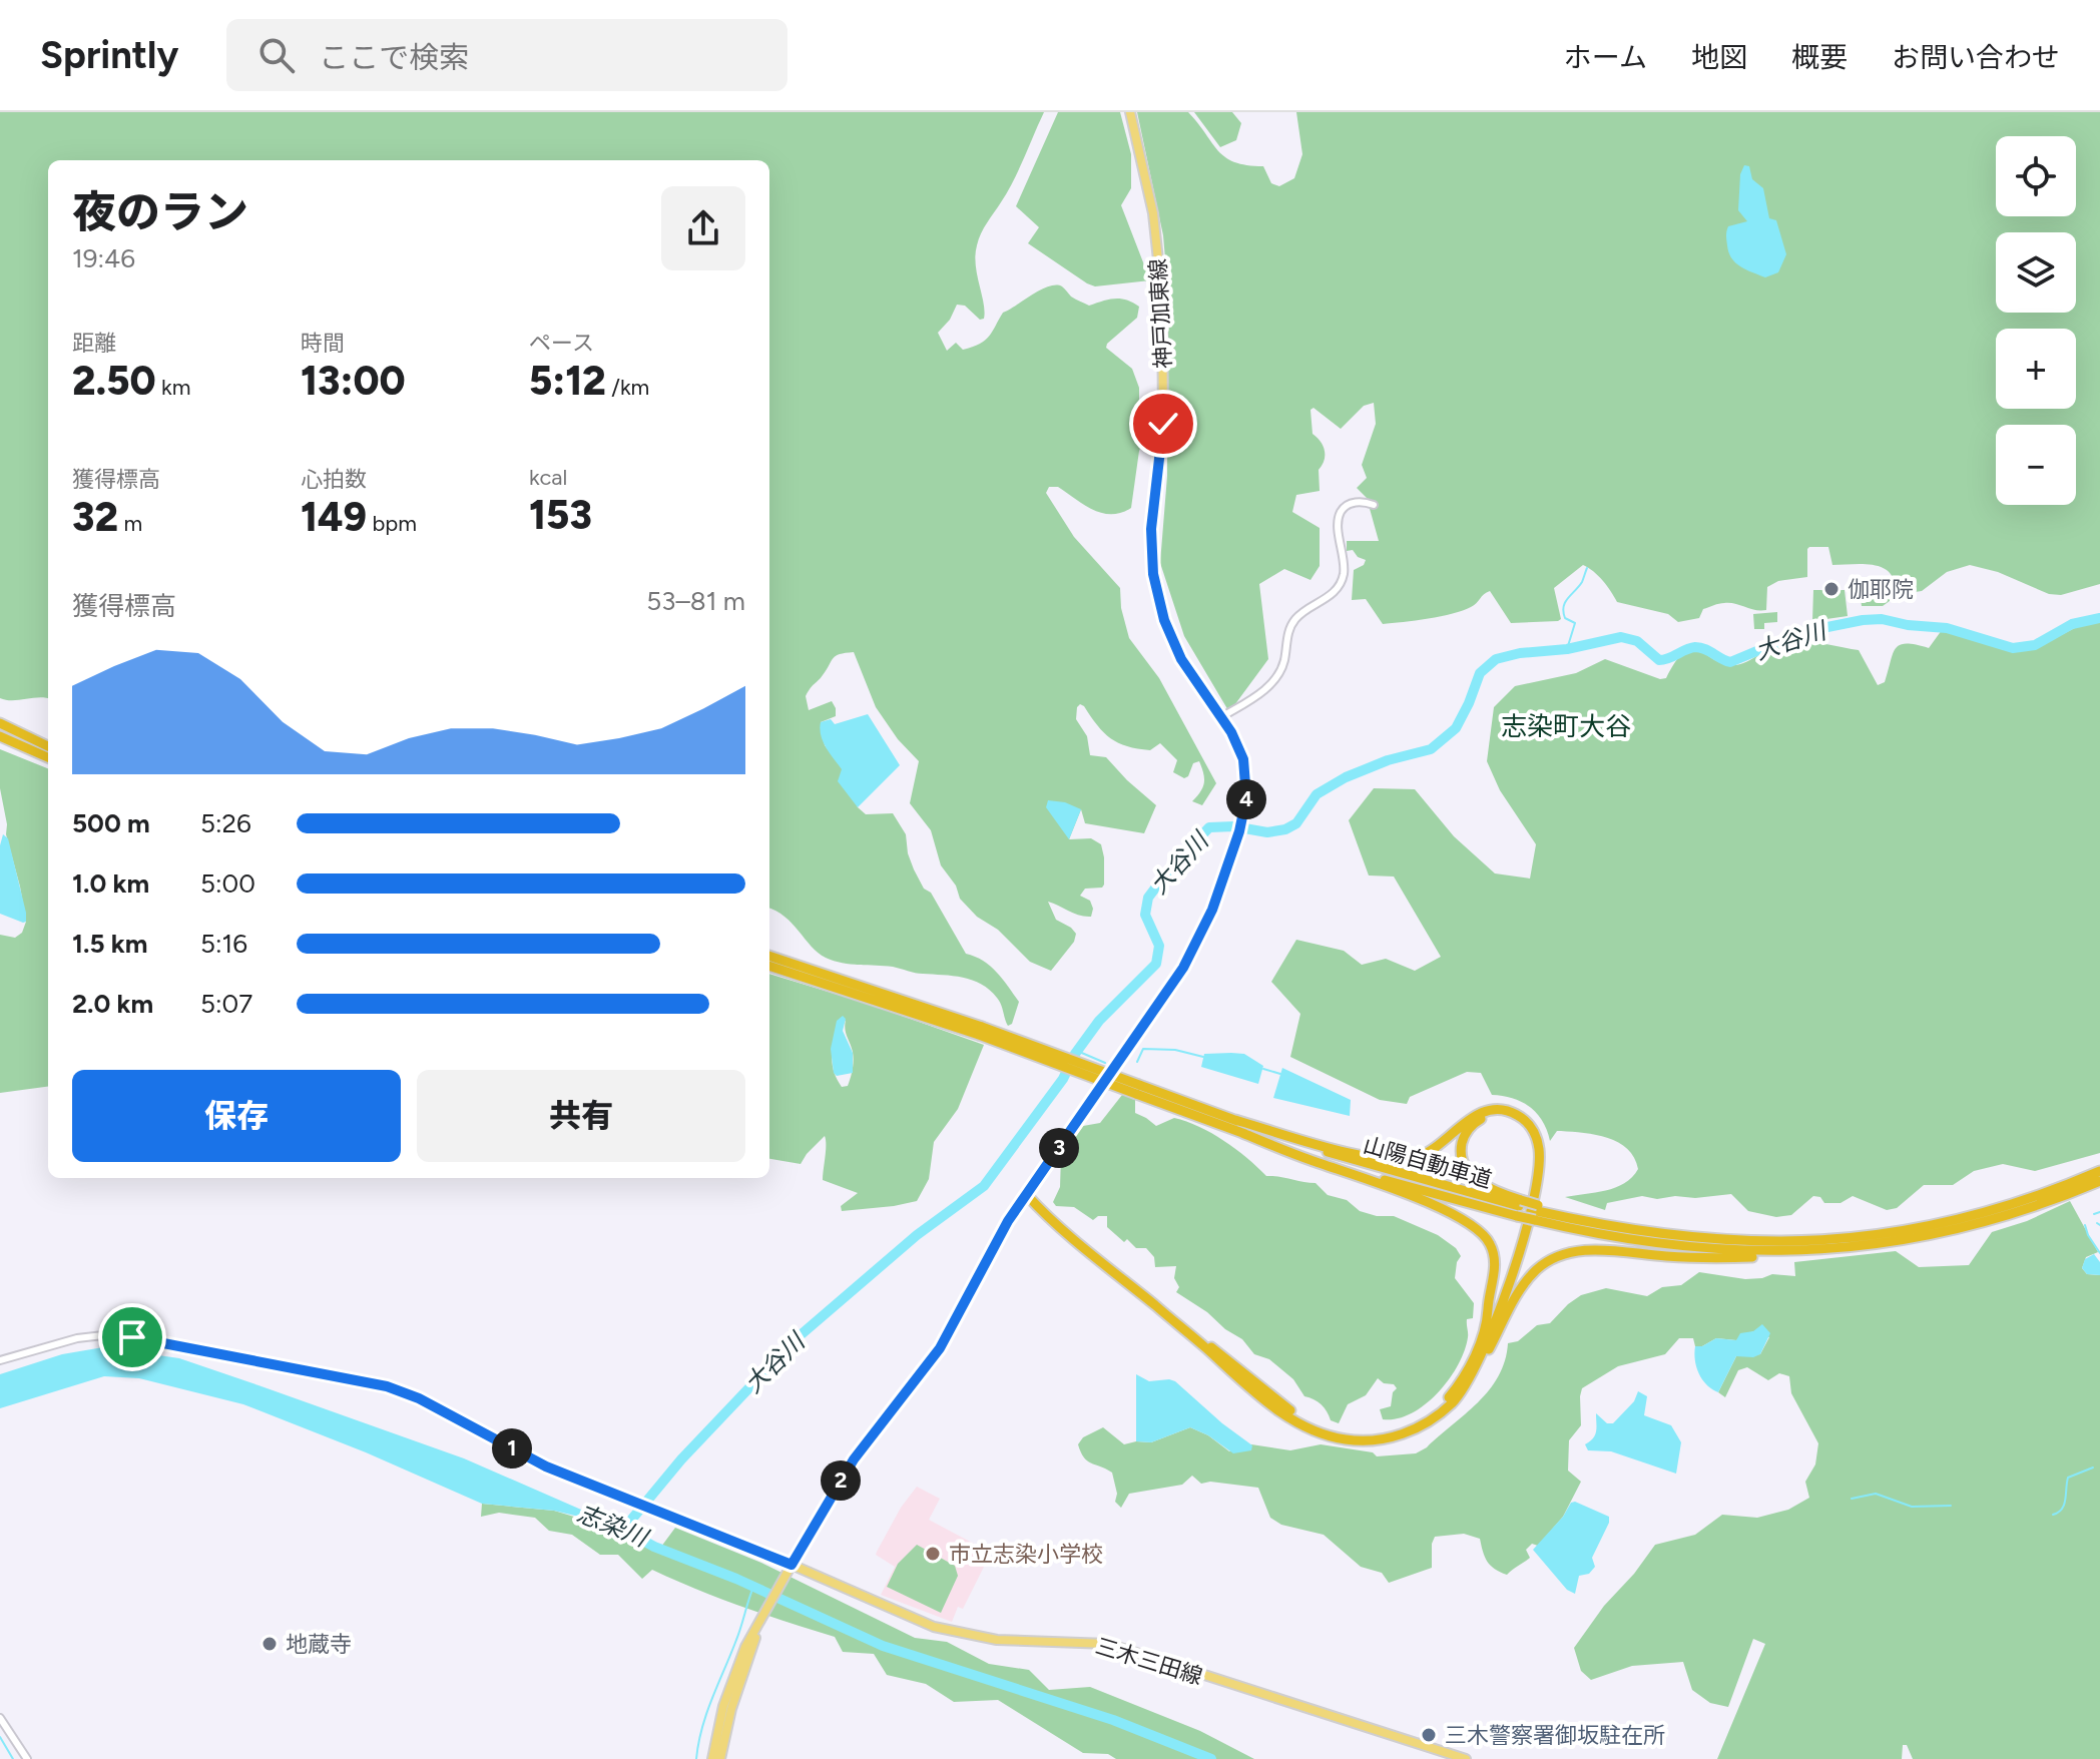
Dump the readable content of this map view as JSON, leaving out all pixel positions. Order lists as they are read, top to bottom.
{
  "streets": {
    "highway": ["山陽自動車道"],
    "main road": ["神戸加東線", "三木三田線"]
  },
  "crossings": [
    ["神戸加東線", "三木三田線"]
  ],
  "districts": ["志染町大谷"],
  "water": ["大谷川", "志染川"],
  "places": [
    "伽耶院",
    "市立志染小学校",
    "地蔵寺",
    "三木警察署御坂駐在所"
  ],
  "page": {
    "header": "Sprintly",
    "search": "ここで検索",
    "nav": [
      "ホーム",
      "地図",
      "概要",
      "お問い合わせ"
    ],
    "map_buttons": ["+", "−"],
    "heading": ["夜のラン", "19:46"],
    "stats": [
      ["距離", "2.50 km"],
      ["時間", "13:00"],
      ["ペース", "5:12 /km"],
      ["獲得標高", "32 m"],
      ["心拍数", "149 bpm"],
      ["kcal", "153"]
    ],
    "chart": ["獲得標高", "53–81 m"],
    "pins": [
      "4",
      "3",
      "1",
      "2"
    ],
    "list": [
      {
        "name": "500 m",
        "note": "5:26"
      },
      {
        "name": "1.0 km",
        "note": "5:00"
      },
      {
        "name": "1.5 km",
        "note": "5:16"
      },
      {
        "name": "2.0 km",
        "note": "5:07"
      }
    ],
    "buttons": ["保存", "共有"]
  }
}
